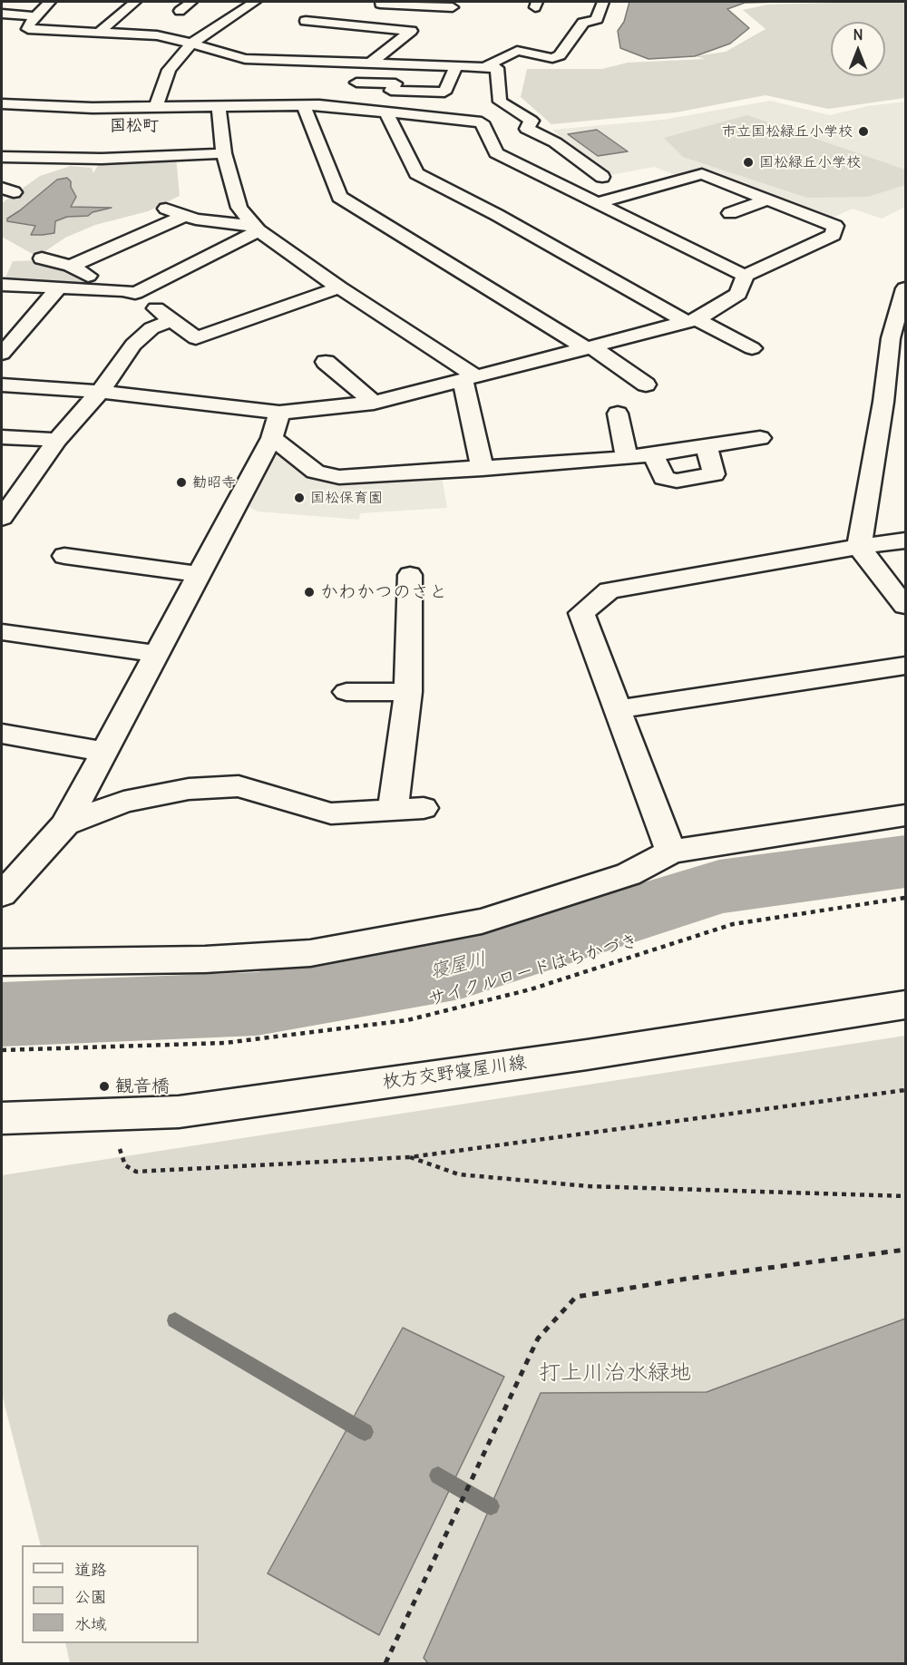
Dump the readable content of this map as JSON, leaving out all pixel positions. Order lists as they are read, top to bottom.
{
  "streets": {
    "street": ["枚方交野寝屋川線"],
    "path": ["サイクルロードはちかづき"]
  },
  "districts": ["国松町"],
  "water": ["寝屋川"],
  "parks": ["打上川治水緑地"],
  "places": [
    "市立国松緑丘小学校",
    "国松緑丘小学校",
    "勧昭寺",
    "国松保育園",
    "かわかつのさと",
    "観音橋"
  ],
  "legend": ["道路", "公園", "水域"],
  "north": "top"
}
